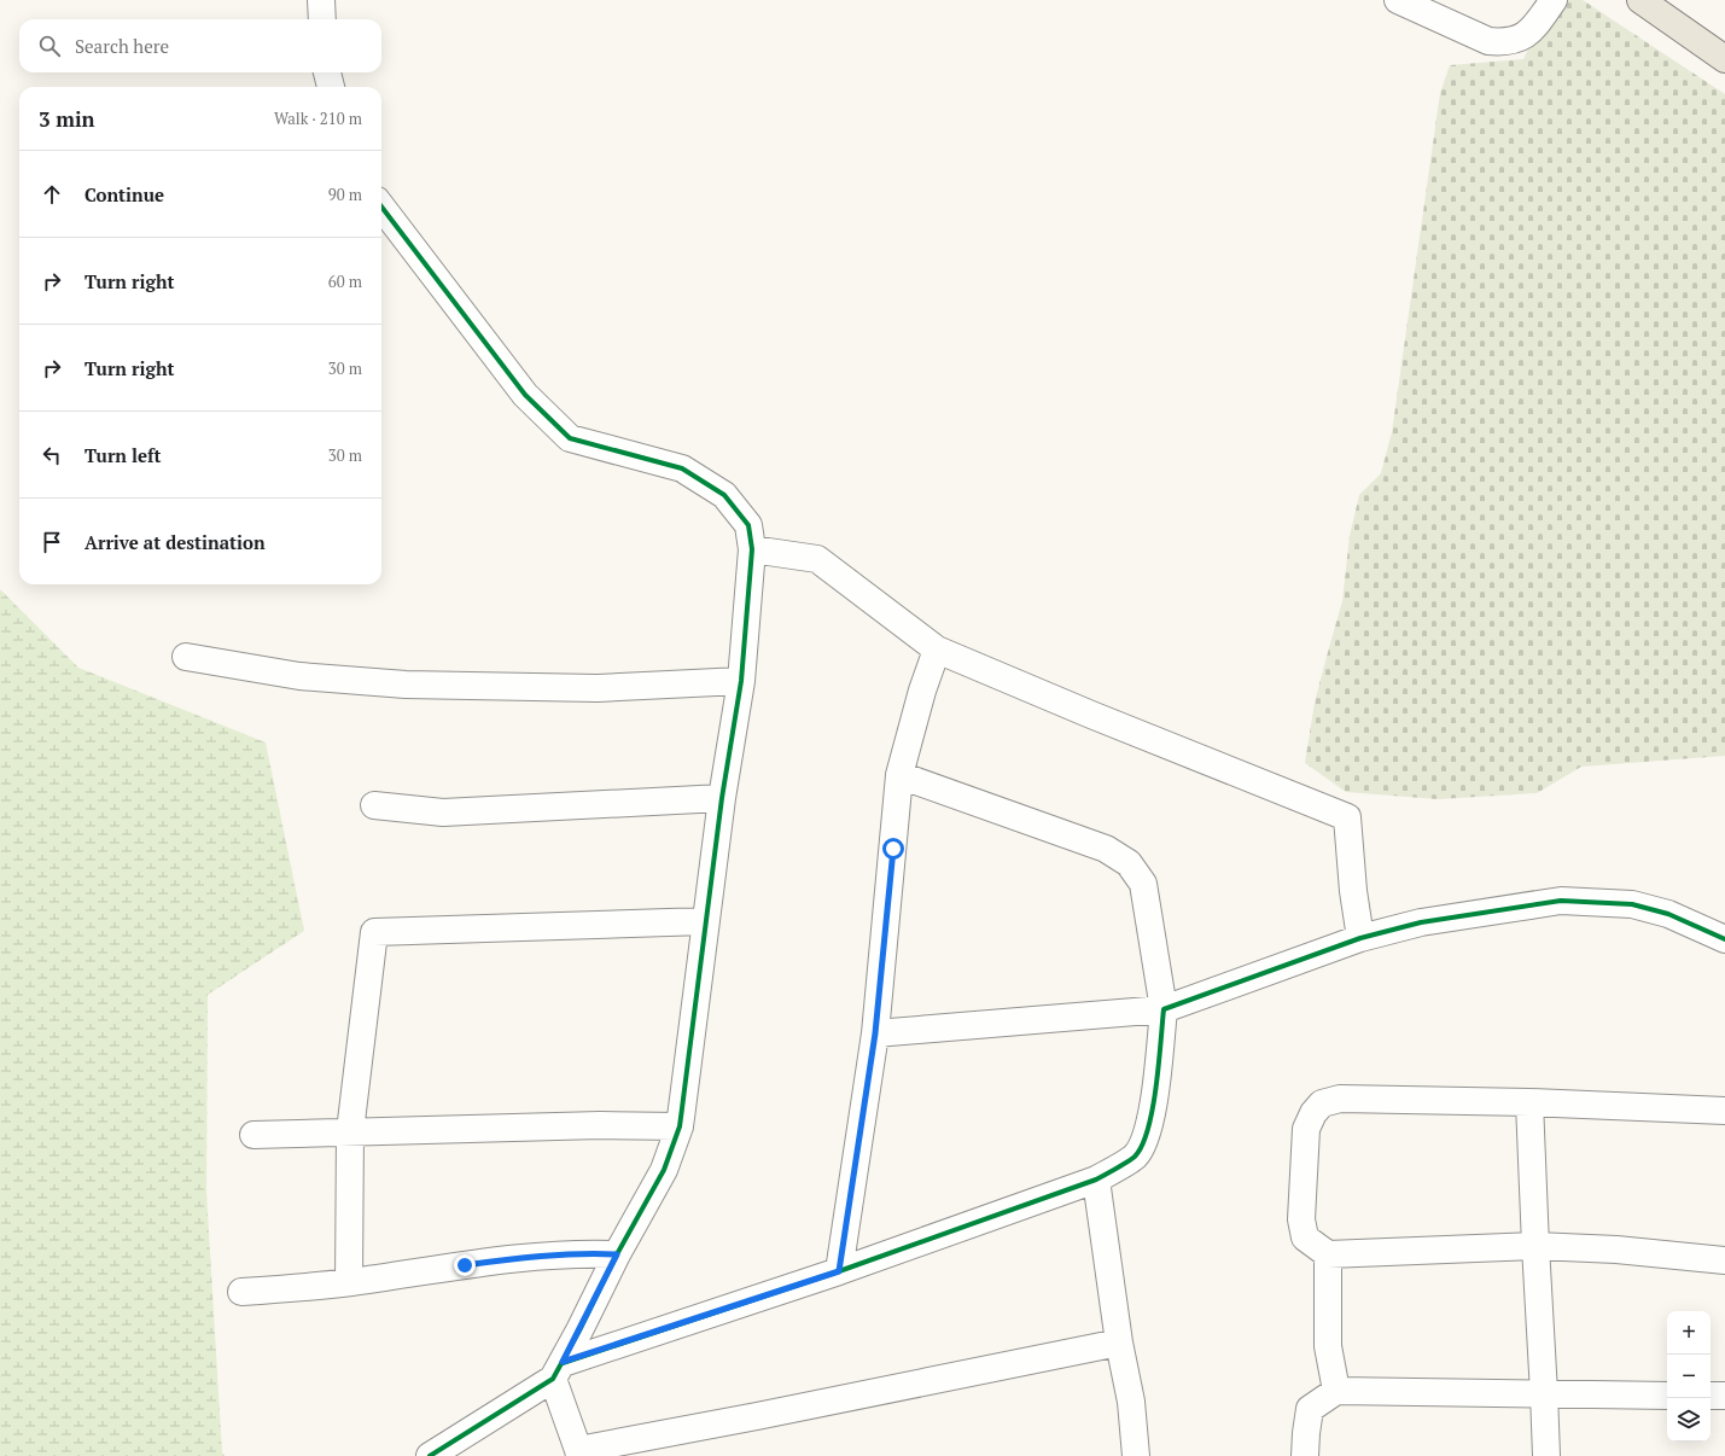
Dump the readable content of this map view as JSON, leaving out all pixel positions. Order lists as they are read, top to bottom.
{
  "page": {
    "search": "Search here",
    "heading": ["3 min", "Walk · 210 m"],
    "list": [
      ["Continue", "90 m"],
      ["Turn right", "60 m"],
      ["Turn right", "30 m"],
      ["Turn left", "30 m"],
      "Arrive at destination"
    ],
    "map_buttons": ["+", "−"]
  }
}
